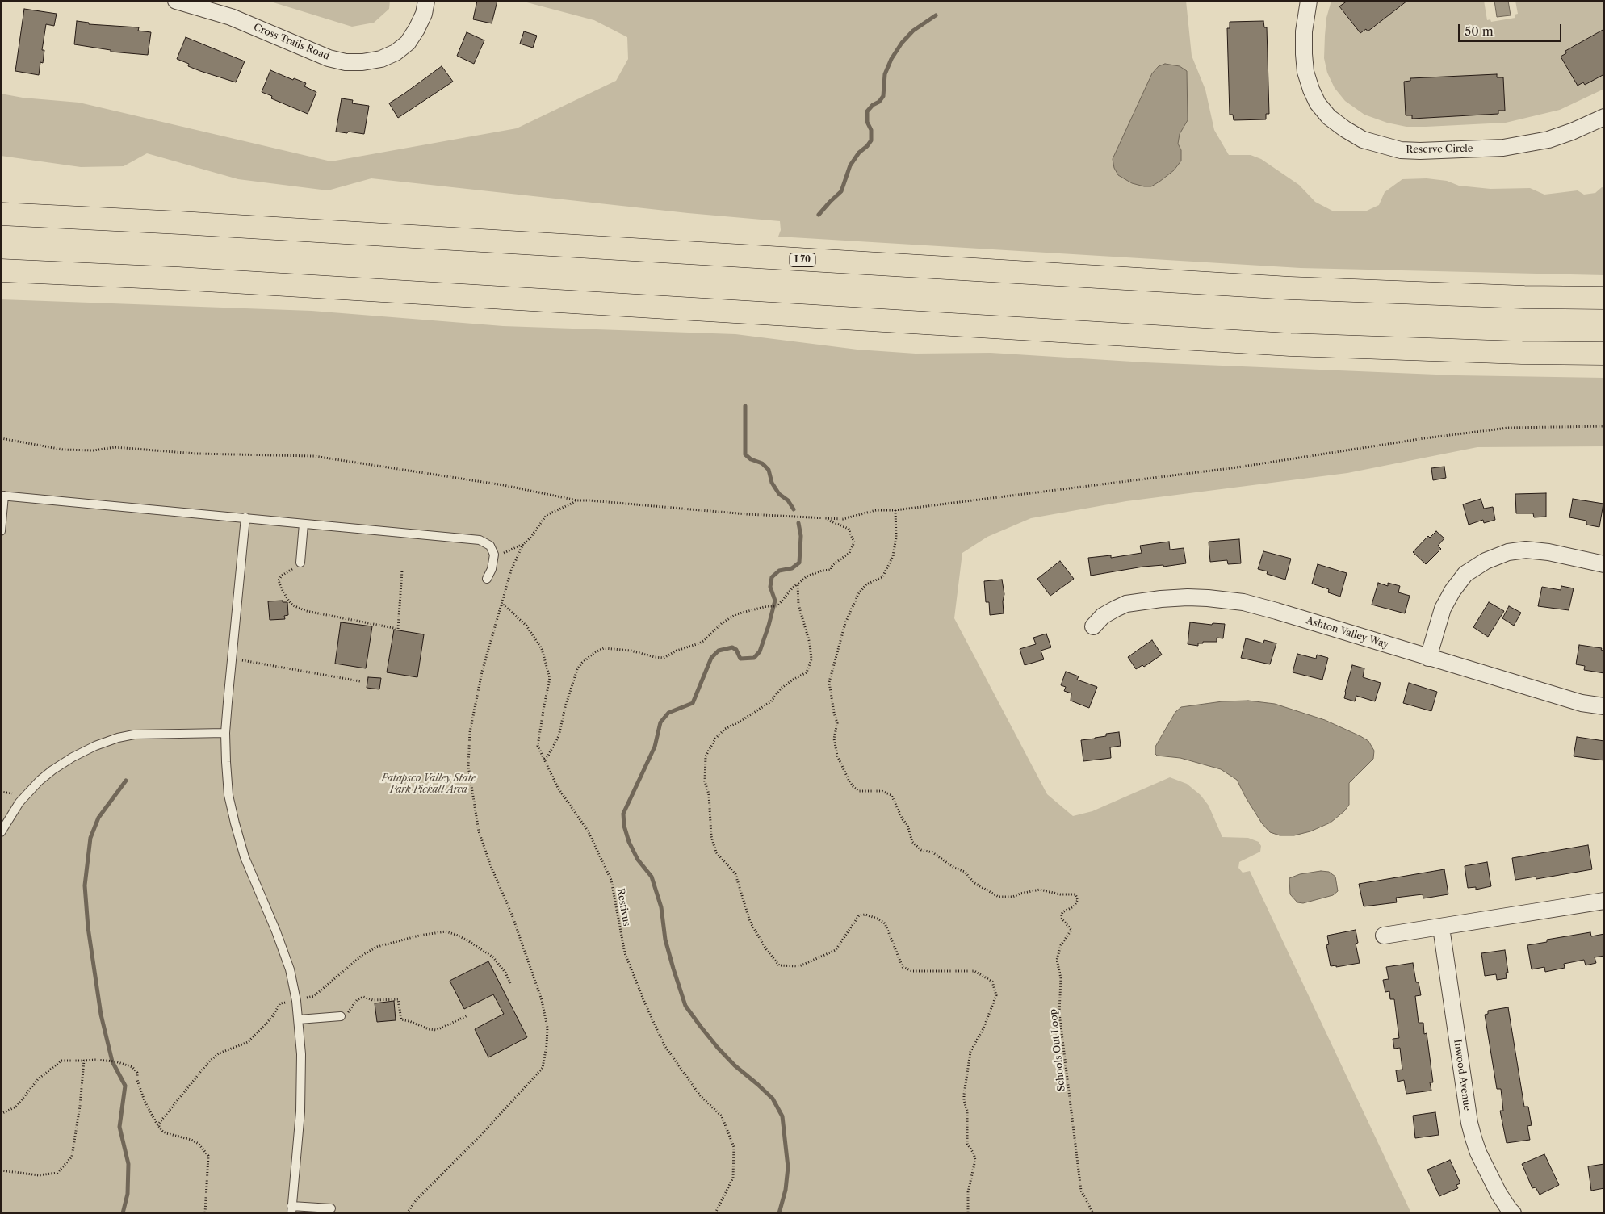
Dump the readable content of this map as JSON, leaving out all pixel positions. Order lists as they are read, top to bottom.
{
  "streets": {
    "highway": ["I 70"],
    "street": [
      "Cross Trails Road",
      "Reserve Circle",
      "Ashton Valley Way",
      "Inwood Avenue"
    ],
    "path": ["Restivus", "Schools Out Loop"]
  },
  "parks": ["Patapsco Valley State Park Pickall Area"],
  "scale_bar": "50 m"
}
